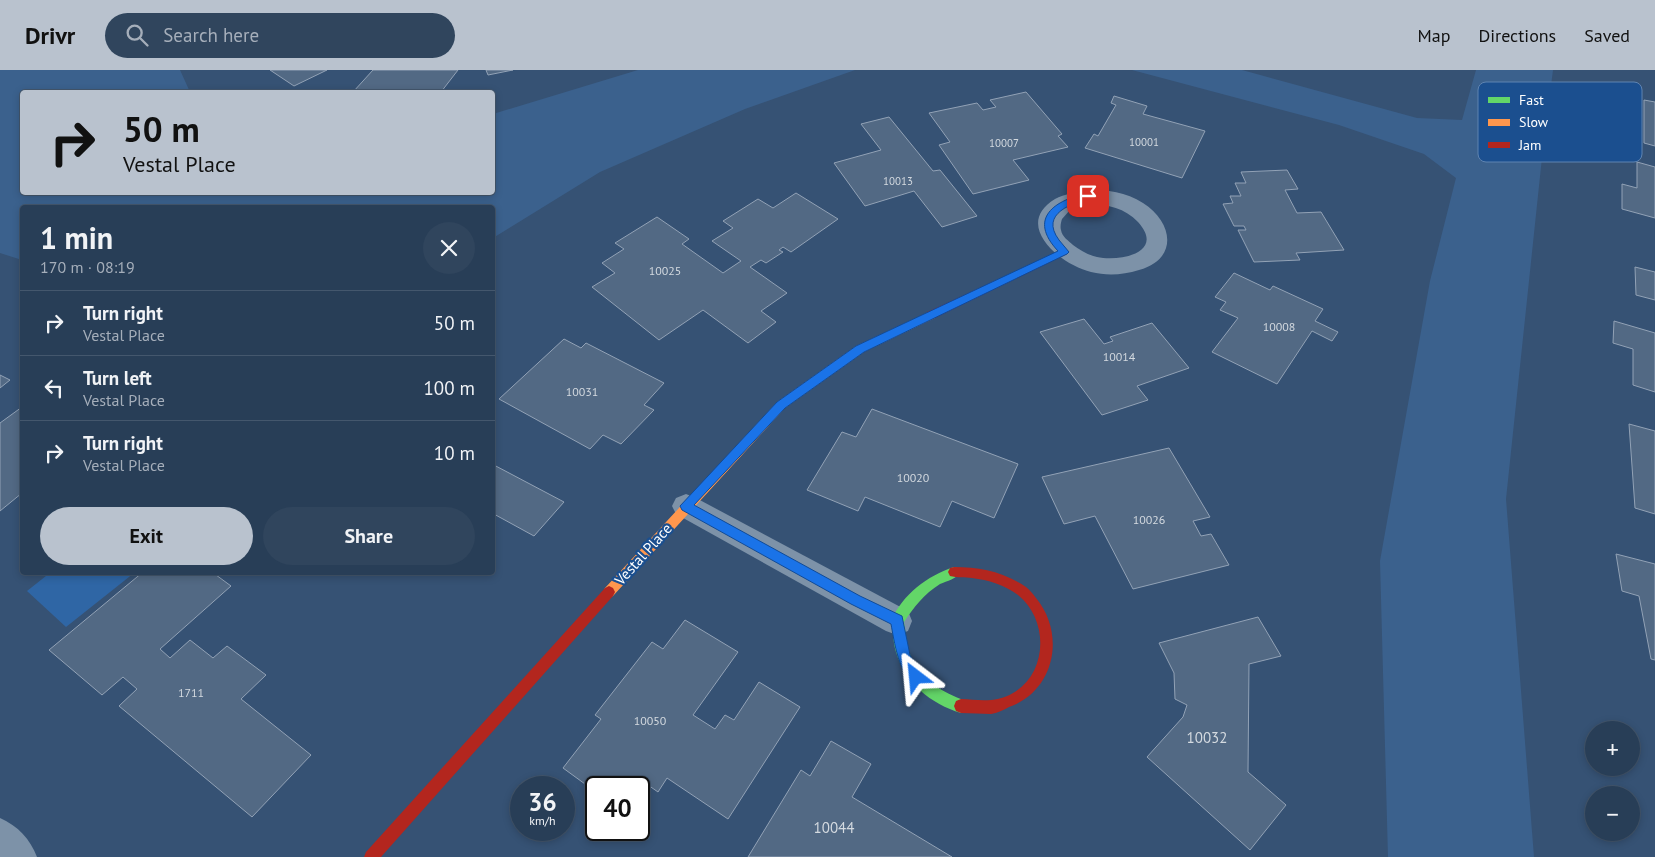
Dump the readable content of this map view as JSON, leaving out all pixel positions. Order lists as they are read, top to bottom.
{
  "streets": {
    "street": ["Vestal Place"]
  },
  "house_numbers": [
    "10001",
    "10007",
    "10013",
    "10025",
    "10008",
    "10014",
    "10031",
    "10020",
    "10026",
    "1711",
    "10050",
    "10032",
    "10044"
  ],
  "legend": ["Fast", "Slow", "Jam"],
  "page": {
    "header": "Drivr",
    "search": "Search here",
    "nav": ["Map", "Directions", "Saved"],
    "turn": ["50 m", "Vestal Place"],
    "heading": ["1 min", "170 m · 08:19"],
    "list": [
      {
        "name": "Turn right",
        "note": "Vestal Place",
        "value": "50 m"
      },
      {
        "name": "Turn left",
        "note": "Vestal Place",
        "value": "100 m"
      },
      {
        "name": "Turn right",
        "note": "Vestal Place",
        "value": "10 m"
      }
    ],
    "buttons": ["Exit", "Share"],
    "map_buttons": ["+", "−"],
    "speed": "36 km/h",
    "limit": "40"
  }
}
